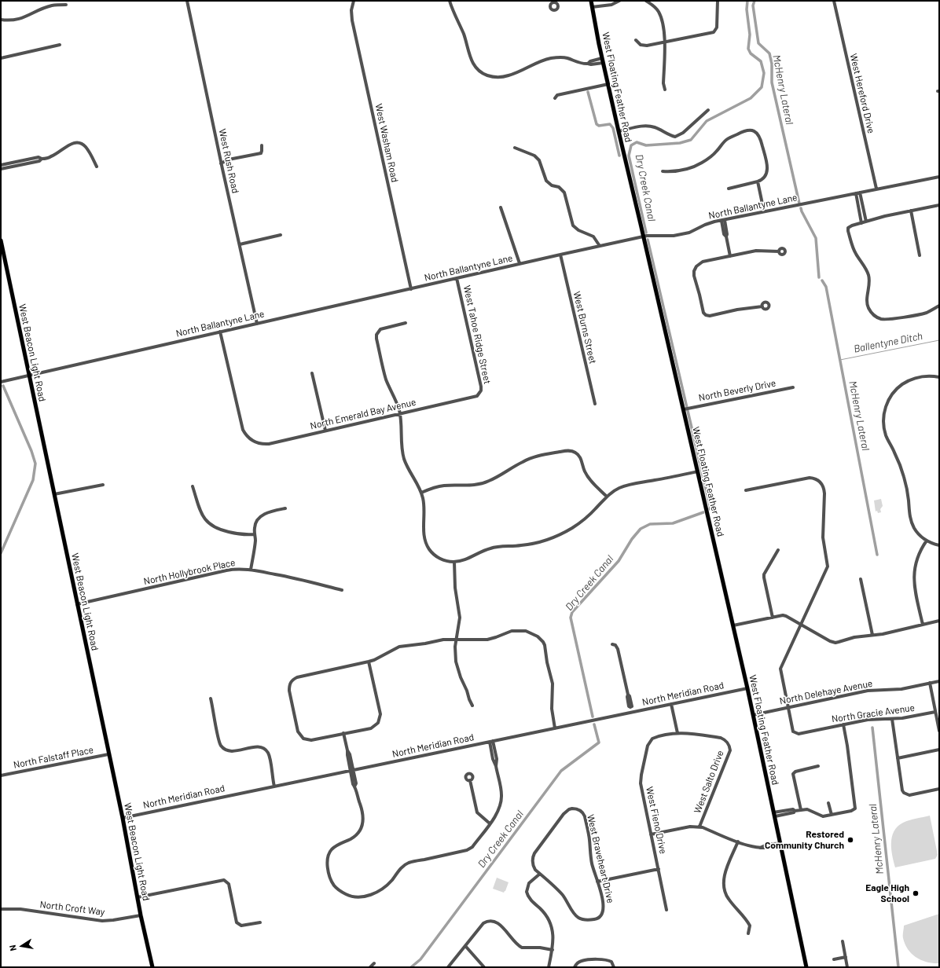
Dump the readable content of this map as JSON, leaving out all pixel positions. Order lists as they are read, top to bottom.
{
  "streets": {
    "main road": ["West Floating Feather Road", "West Beacon Light Road"],
    "street": [
      "West Hereford Drive",
      "West Washam Road",
      "West Rush Road",
      "North Ballantyne Lane",
      "West Burns Street",
      "West Tahoe Ridge Street",
      "North Beverly Drive",
      "North Emerald Bay Avenue",
      "North Hollybrook Place",
      "North Delehaye Avenue",
      "North Meridian Road",
      "North Gracie Avenue",
      "North Falstaff Place",
      "West Salto Drive",
      "West Fieno Drive",
      "West Braveheart Drive",
      "North Croft Way"
    ]
  },
  "crossings": [
    ["West Floating Feather Road", "North Ballantyne Lane"],
    ["West Floating Feather Road", "North Beverly Drive"],
    ["West Floating Feather Road", "North Delehaye Avenue"],
    ["West Floating Feather Road", "North Meridian Road"],
    ["West Hereford Drive", "North Ballantyne Lane"],
    ["West Washam Road", "North Ballantyne Lane"],
    ["West Rush Road", "North Ballantyne Lane"],
    ["North Ballantyne Lane", "West Burns Street"],
    ["North Ballantyne Lane", "West Tahoe Ridge Street"],
    ["North Ballantyne Lane", "West Beacon Light Road"],
    ["North Ballantyne Lane", "North Emerald Bay Avenue"],
    ["West Tahoe Ridge Street", "North Emerald Bay Avenue"],
    ["West Beacon Light Road", "North Hollybrook Place"],
    ["West Beacon Light Road", "North Meridian Road"],
    ["West Beacon Light Road", "North Falstaff Place"],
    ["West Beacon Light Road", "North Croft Way"],
    ["North Delehaye Avenue", "North Gracie Avenue"],
    ["West Salto Drive", "West Fieno Drive"]
  ],
  "water": ["McHenry Lateral", "Dry Creek Canal", "Ballentyne Ditch"],
  "places": ["Restored Community Church", "Eagle High School"],
  "north": "left"
}
